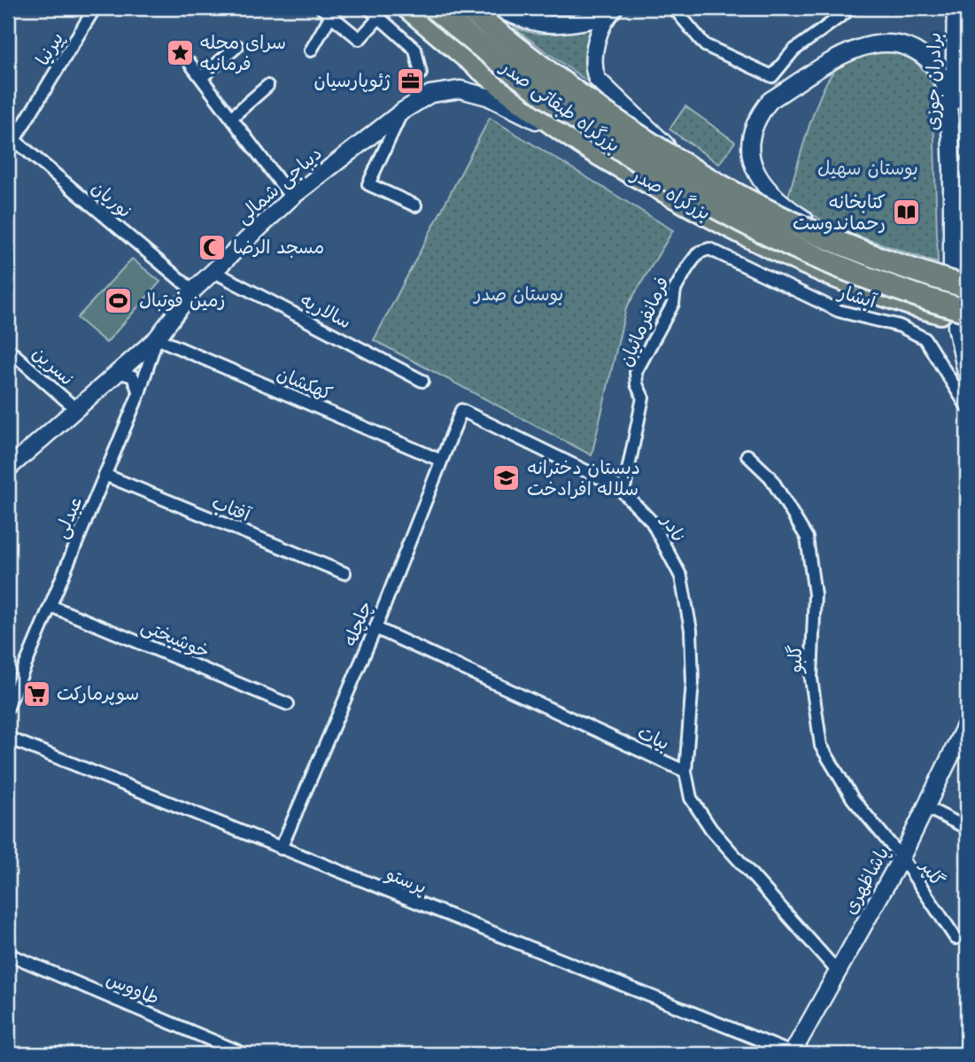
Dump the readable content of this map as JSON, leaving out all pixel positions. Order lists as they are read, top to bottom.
{
  "streets": {
    "highway": ["بزرگراه طبقاتی صدر", "بزرگراه صدر"],
    "main road": ["برادران جوزی", "دیباجی شمالی", "پاشاظهری"],
    "street": [
      "پیرنیا",
      "نوریان",
      "آبشار",
      "سالاریه",
      "فرمانفرمائیان",
      "نسرین",
      "کهکشان",
      "آفتاب",
      "عبدلی",
      "نادر",
      "چلچله",
      "خوشبختی",
      "گلبو",
      "بیات",
      "گلپر",
      "پرستو",
      "طاووس"
    ]
  },
  "crossings": [
    ["پیرنیا", "نوریان"],
    ["برادران جوزی", "بزرگراه صدر"],
    ["بزرگراه طبقاتی صدر", "بزرگراه صدر"],
    ["دیباجی شمالی", "بزرگراه صدر"],
    ["دیباجی شمالی", "نوریان"],
    ["دیباجی شمالی", "سالاریه"],
    ["دیباجی شمالی", "نسرین"],
    ["دیباجی شمالی", "کهکشان"],
    ["دیباجی شمالی", "عبدلی"],
    ["آبشار", "فرمانفرمائیان"],
    ["فرمانفرمائیان", "نادر"],
    ["کهکشان", "عبدلی"],
    ["کهکشان", "چلچله"],
    ["آفتاب", "عبدلی"],
    ["عبدلی", "خوشبختی"],
    ["نادر", "چلچله"],
    ["نادر", "بیات"],
    ["چلچله", "بیات"],
    ["چلچله", "پرستو"],
    ["گلبو", "گلپر"],
    ["گلبو", "پاشاظهری"],
    ["بیات", "پاشاظهری"],
    ["گلپر", "پاشاظهری"],
    ["پرستو", "پاشاظهری"]
  ],
  "parks": ["بوستان سهیل", "بوستان صدر"],
  "places": {
    "place": ["سرای محله فرمانیه"],
    "office": ["ژئوپارسیان"],
    "library": ["کتابخانه رحماندوست"],
    "mosque": ["مسجد الرضا"],
    "sports": ["زمین فوتبال"],
    "school or university": ["دبستان دخترانه سلاله افرادخت"],
    "supermarket": ["سوپرمارکت"]
  }
}
